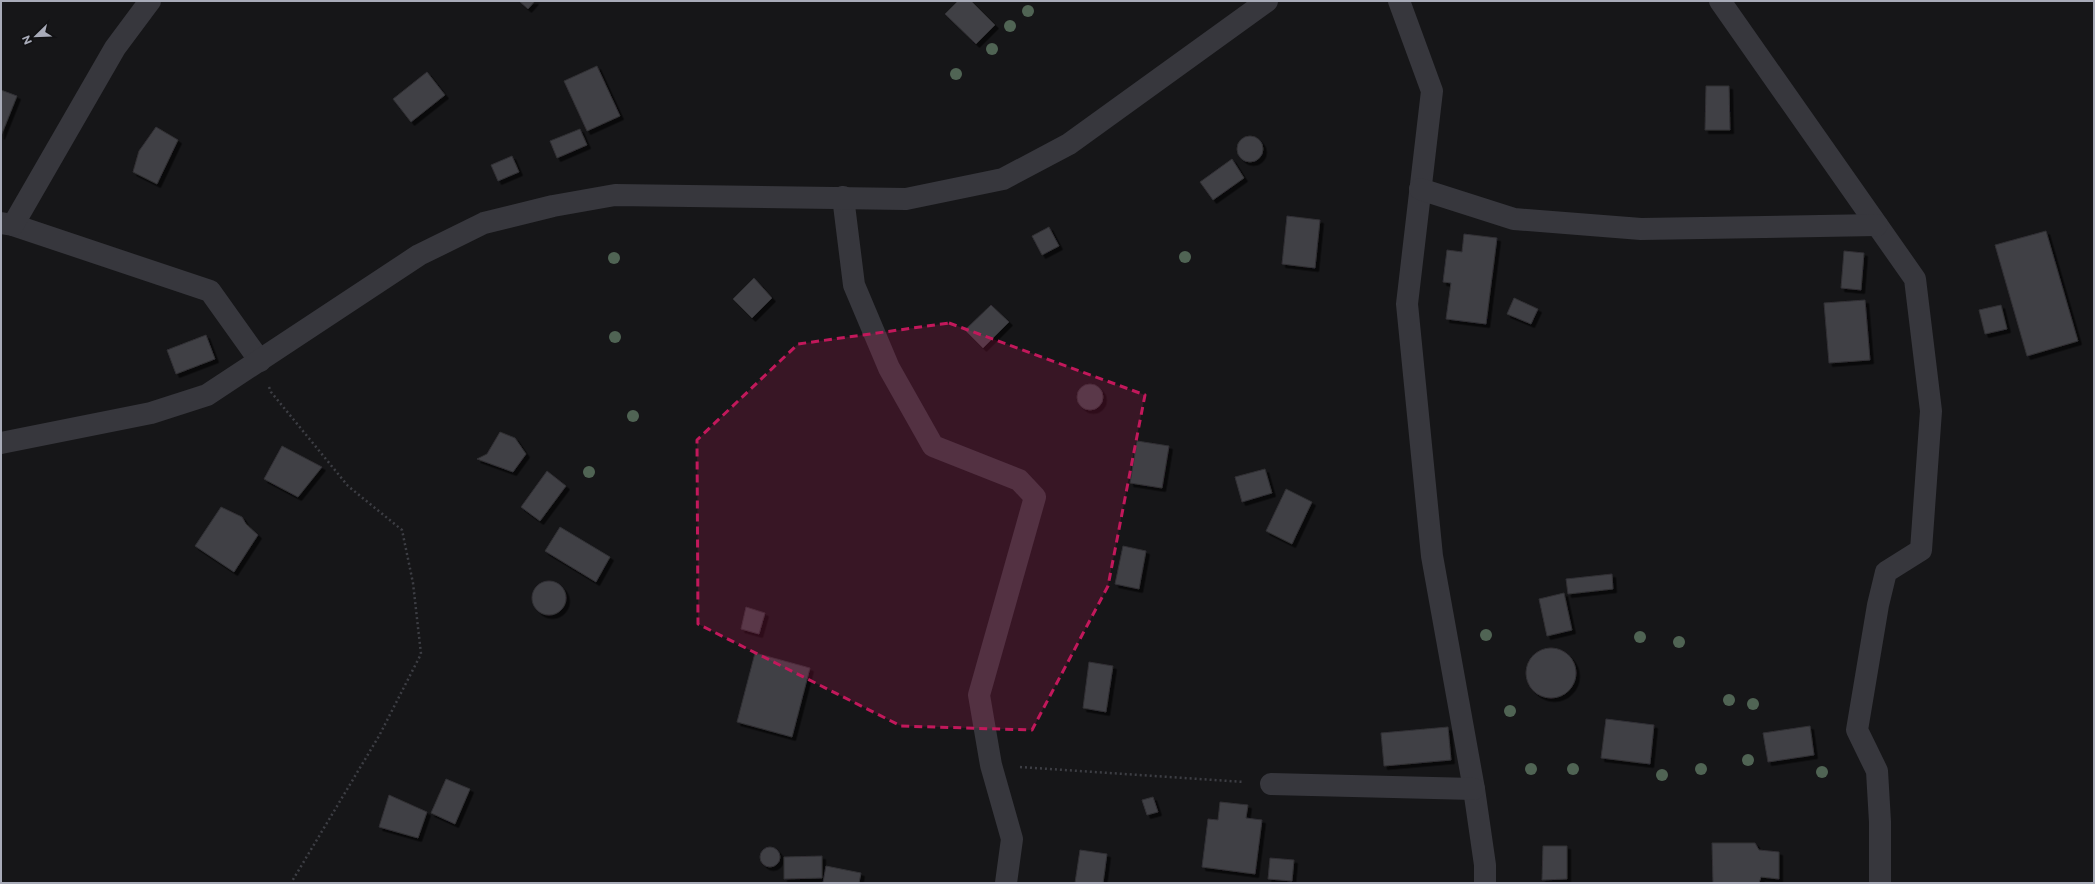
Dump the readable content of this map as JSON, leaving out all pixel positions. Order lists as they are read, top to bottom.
{
  "north": "bottom left"
}
